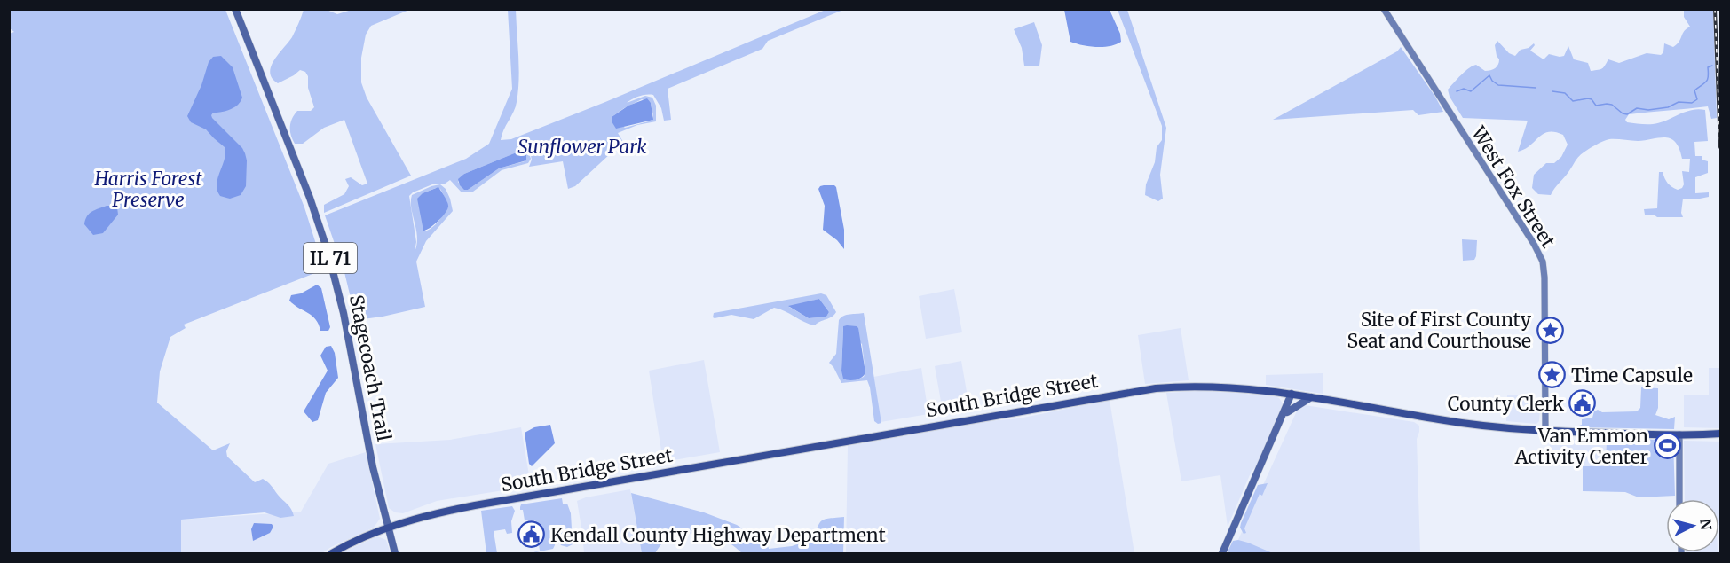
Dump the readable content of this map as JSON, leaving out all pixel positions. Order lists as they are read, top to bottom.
{
  "streets": {
    "highway": ["South Bridge Street"],
    "main road": ["IL 71", "Stagecoach Trail"],
    "street": ["West Fox Street"]
  },
  "crossings": [
    ["West Fox Street", "South Bridge Street"],
    ["Stagecoach Trail", "South Bridge Street"]
  ],
  "parks": ["Sunflower Park", "Harris Forest Preserve"],
  "places": {
    "place": ["Site of First County Seat and Courthouse", "Time Capsule"],
    "public building": ["County Clerk", "Kendall County Highway Department"],
    "sports": ["Van Emmon Activity Center"]
  },
  "north": "right"
}
